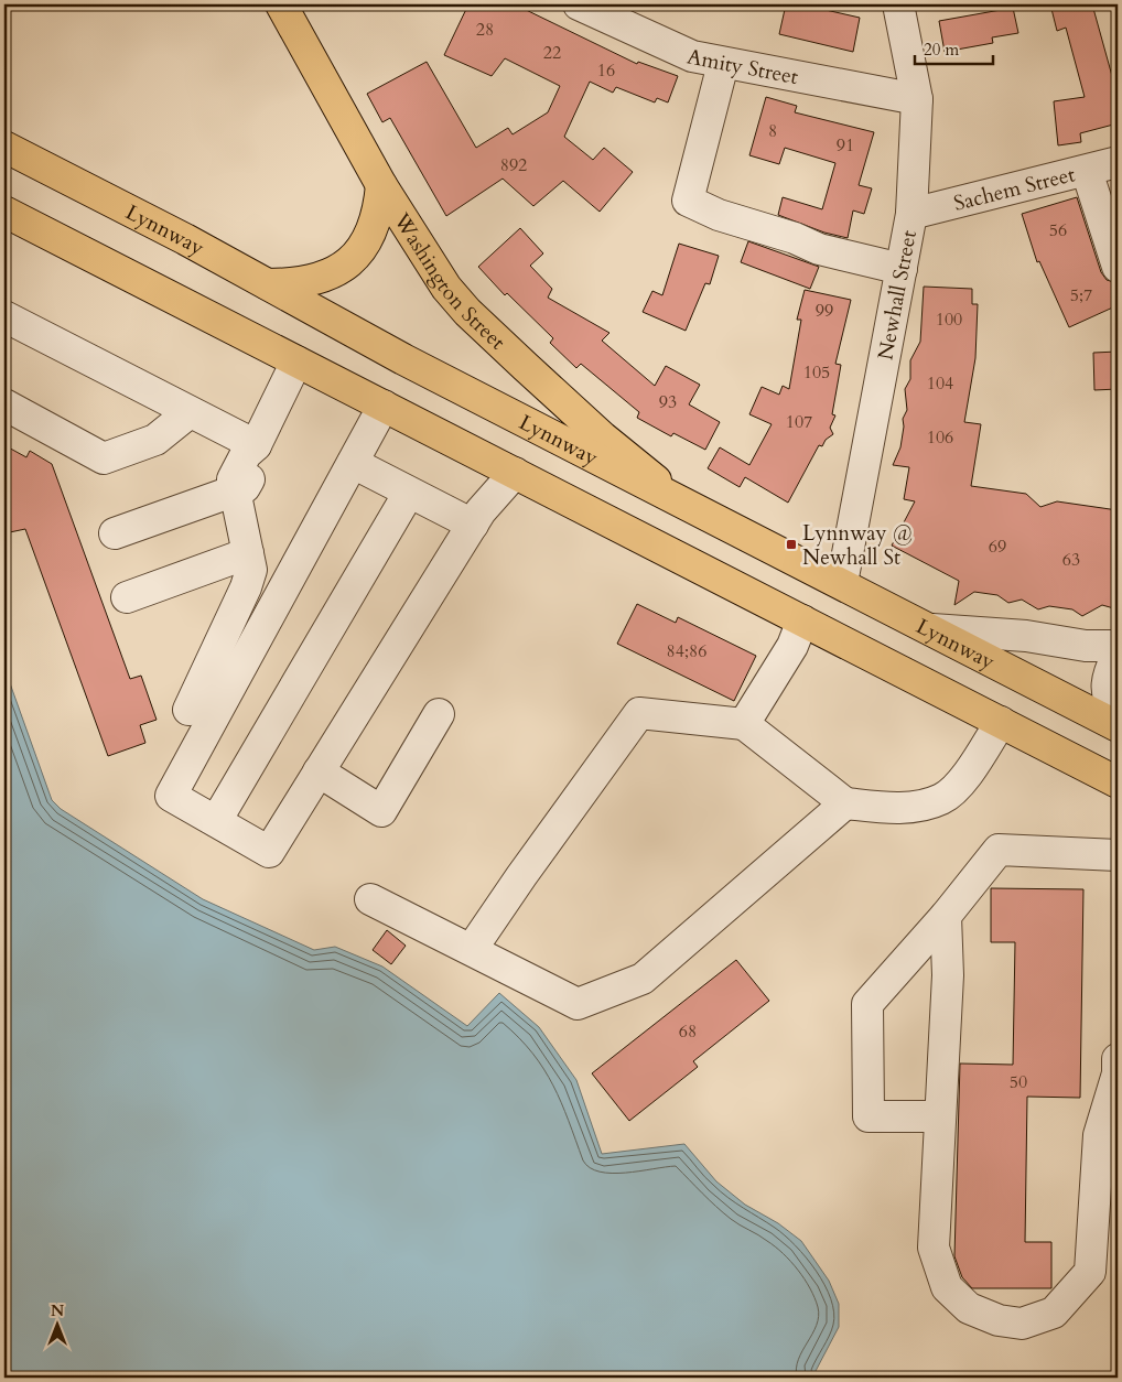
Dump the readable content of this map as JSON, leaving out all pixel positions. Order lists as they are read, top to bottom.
{
  "streets": {
    "main road": ["Lynnway", "Washington Street"],
    "street": ["Amity Street", "Sachem Street", "Newhall Street"]
  },
  "crossings": [
    ["Amity Street", "Newhall Street"],
    ["Sachem Street", "Newhall Street"],
    ["Lynnway", "Washington Street"],
    ["Lynnway", "Newhall Street"]
  ],
  "places": {
    "transit": ["Lynnway @ Newhall St"]
  },
  "house_numbers": [
    "28",
    "22",
    "16",
    "8",
    "91",
    "892",
    "56",
    "5;7",
    "99",
    "100",
    "105",
    "104",
    "93",
    "107",
    "106",
    "69",
    "63",
    "84;86",
    "68",
    "50"
  ],
  "scale_bar": "20 m",
  "north": "top"
}
